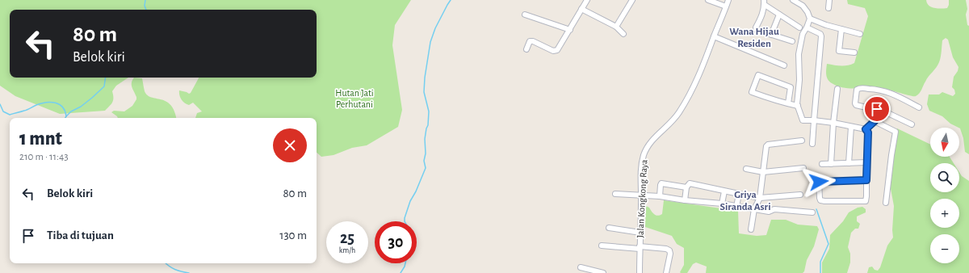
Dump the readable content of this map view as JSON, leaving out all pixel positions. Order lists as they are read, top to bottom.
{
  "streets": {
    "street": ["Jalan Kongkong Raya"]
  },
  "districts": ["Wana Hijau Residen", "Griya Siranda Asri"],
  "parks": ["Hutan Jati Perhutani"],
  "north": "bottom",
  "page": {
    "turn": ["80 m", "Belok kiri"],
    "heading": ["1 mnt", "210 m · 11:43"],
    "map_buttons": ["+", "−"],
    "list": [
      {
        "name": "Belok kiri",
        "value": "80 m"
      },
      {
        "name": "Tiba di tujuan",
        "value": "130 m"
      }
    ],
    "speed": "25 km/h",
    "limit": "30"
  }
}
